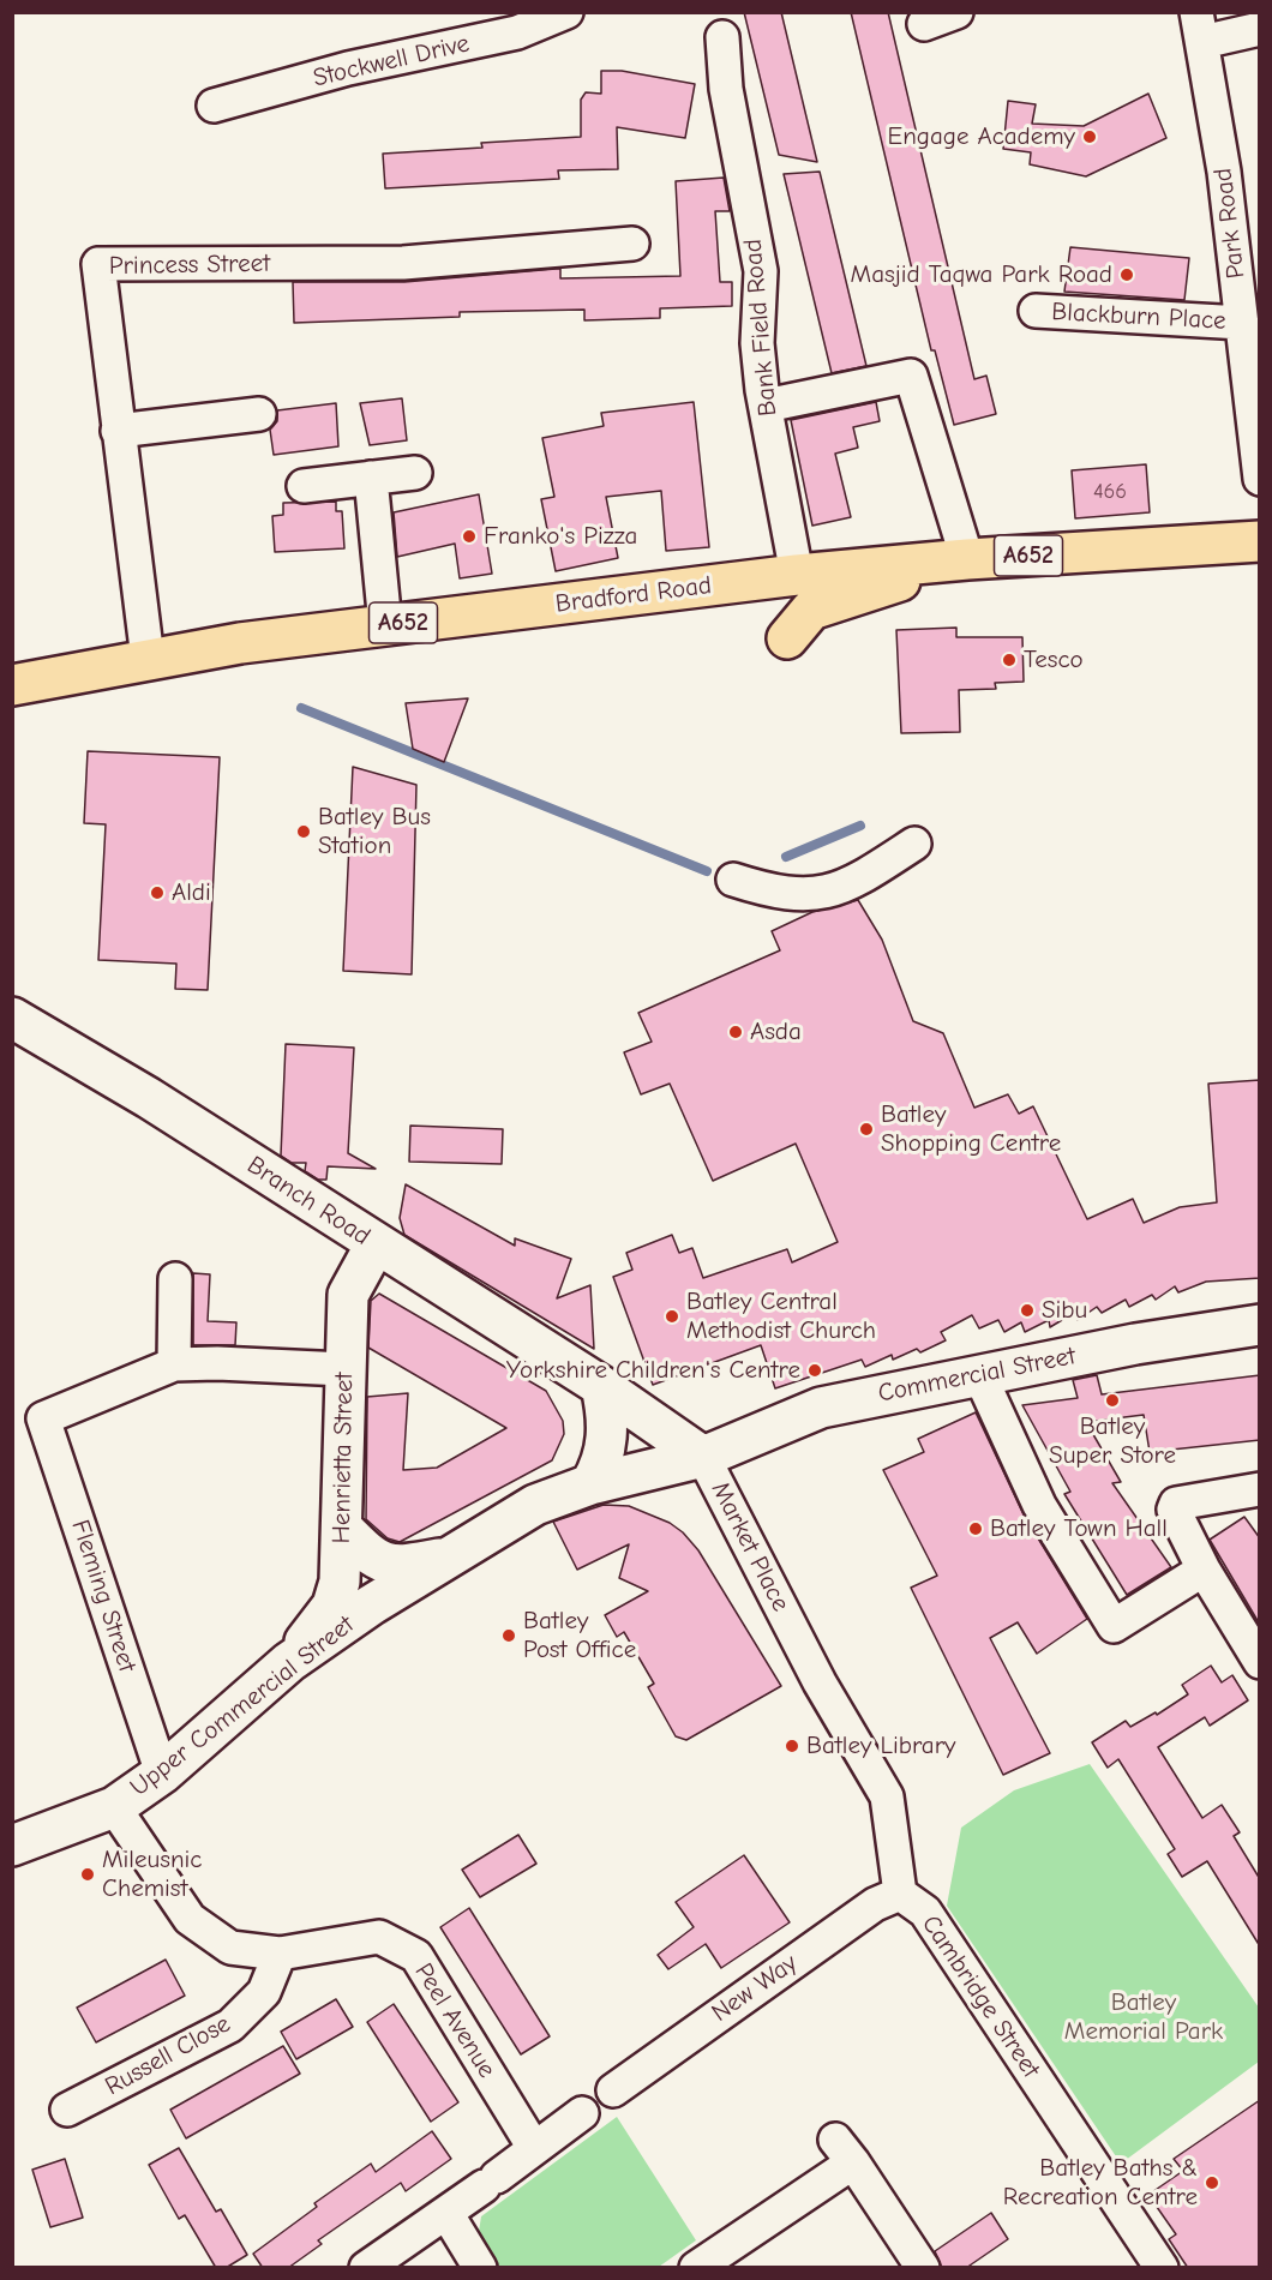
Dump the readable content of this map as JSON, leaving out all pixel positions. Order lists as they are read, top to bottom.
{
  "streets": {
    "main road": ["A652", "Bradford Road"],
    "street": [
      "Stockwell Drive",
      "Park Road",
      "Princess Street",
      "Blackburn Place",
      "Bank Field Road",
      "Branch Road",
      "Commercial Street",
      "Henrietta Street",
      "Market Place",
      "Fleming Street",
      "Upper Commercial Street",
      "New Way",
      "Cambridge Street",
      "Peel Avenue",
      "Russell Close"
    ]
  },
  "crossings": [
    ["Park Road", "Blackburn Place"],
    ["Princess Street", "Bradford Road"],
    ["Bank Field Road", "Bradford Road"],
    ["Branch Road", "Commercial Street"],
    ["Branch Road", "Henrietta Street"],
    ["Branch Road", "Market Place"],
    ["Branch Road", "Upper Commercial Street"],
    ["Commercial Street", "Market Place"],
    ["Commercial Street", "Upper Commercial Street"],
    ["Henrietta Street", "Upper Commercial Street"],
    ["Market Place", "Upper Commercial Street"],
    ["Market Place", "Cambridge Street"],
    ["Fleming Street", "Upper Commercial Street"],
    ["Upper Commercial Street", "Peel Avenue"],
    ["New Way", "Cambridge Street"],
    ["Peel Avenue", "Russell Close"]
  ],
  "parks": ["Batley Memorial Park"],
  "places": [
    "Engage Academy",
    "Masjid Taqwa Park Road",
    "Franko's Pizza",
    "Tesco",
    "Batley Bus Station",
    "Aldi",
    "Asda",
    "Batley Shopping Centre",
    "Sibu",
    "Batley Central Methodist Church",
    "Yorkshire Children's Centre",
    "Batley Super Store",
    "Batley Town Hall",
    "Batley Post Office",
    "Batley Library",
    "Mileusnic Chemist",
    "Batley Baths & Recreation Centre"
  ],
  "house_numbers": ["466"]
}
